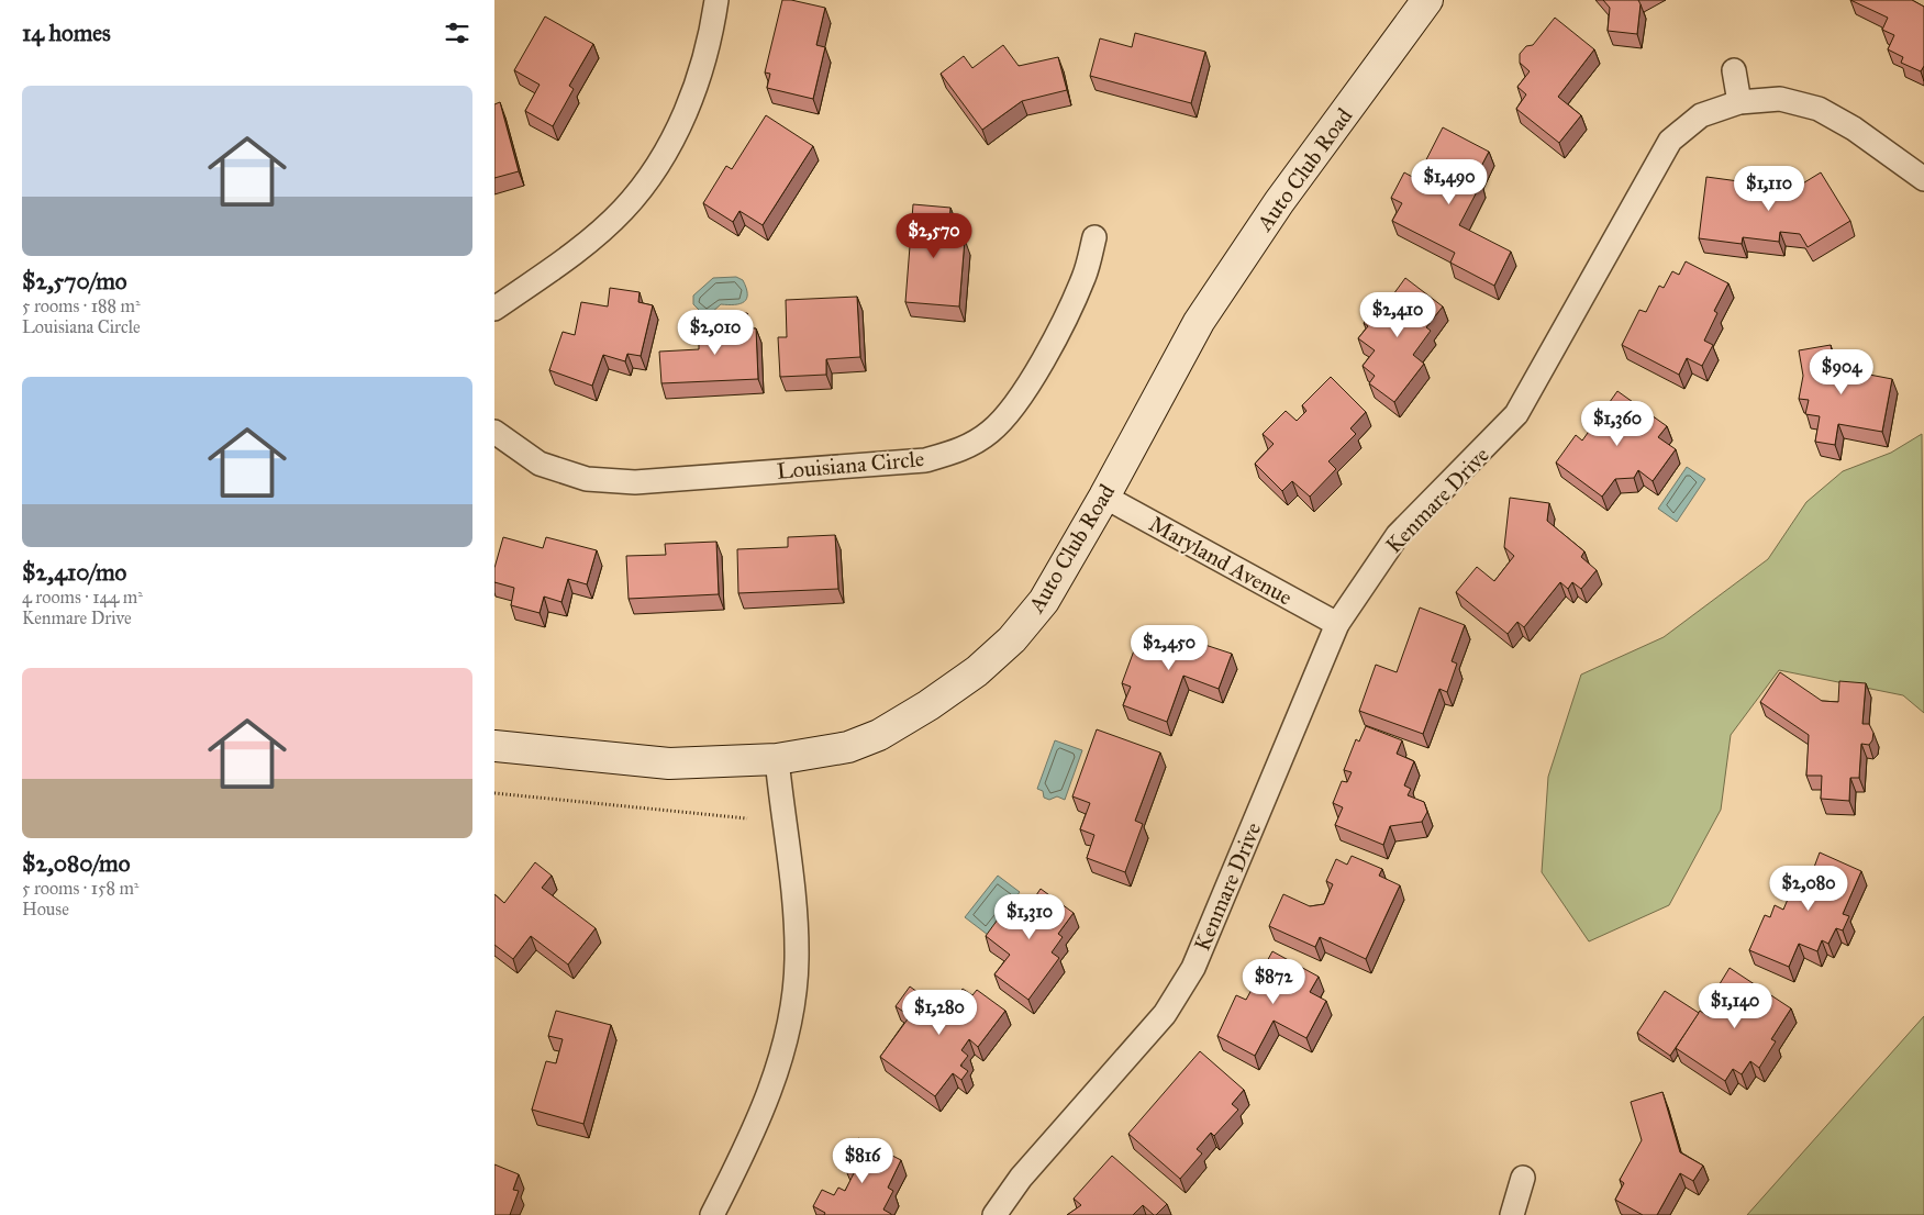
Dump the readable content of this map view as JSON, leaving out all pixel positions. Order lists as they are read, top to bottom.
{
  "streets": {
    "street": [
      "Auto Club Road",
      "Louisiana Circle",
      "Kenmare Drive",
      "Maryland Avenue"
    ]
  },
  "crossings": [
    ["Auto Club Road", "Maryland Avenue"],
    ["Kenmare Drive", "Maryland Avenue"]
  ],
  "page": {
    "heading": "14 homes",
    "list": [
      {
        "name": "$2,570/mo",
        "note": "5 rooms · 188 m² · Louisiana Circle"
      },
      {
        "name": "$2,410/mo",
        "note": "4 rooms · 144 m² · Kenmare Drive"
      },
      {
        "name": "$2,080/mo",
        "note": "5 rooms · 158 m² · House"
      }
    ],
    "price": [
      "$1,490",
      "$1,110",
      "$2,570",
      "$2,410",
      "$2,010",
      "$904",
      "$1,360",
      "$2,450",
      "$2,080",
      "$1,310",
      "$872",
      "$1,140",
      "$1,280",
      "$816"
    ]
  }
}
